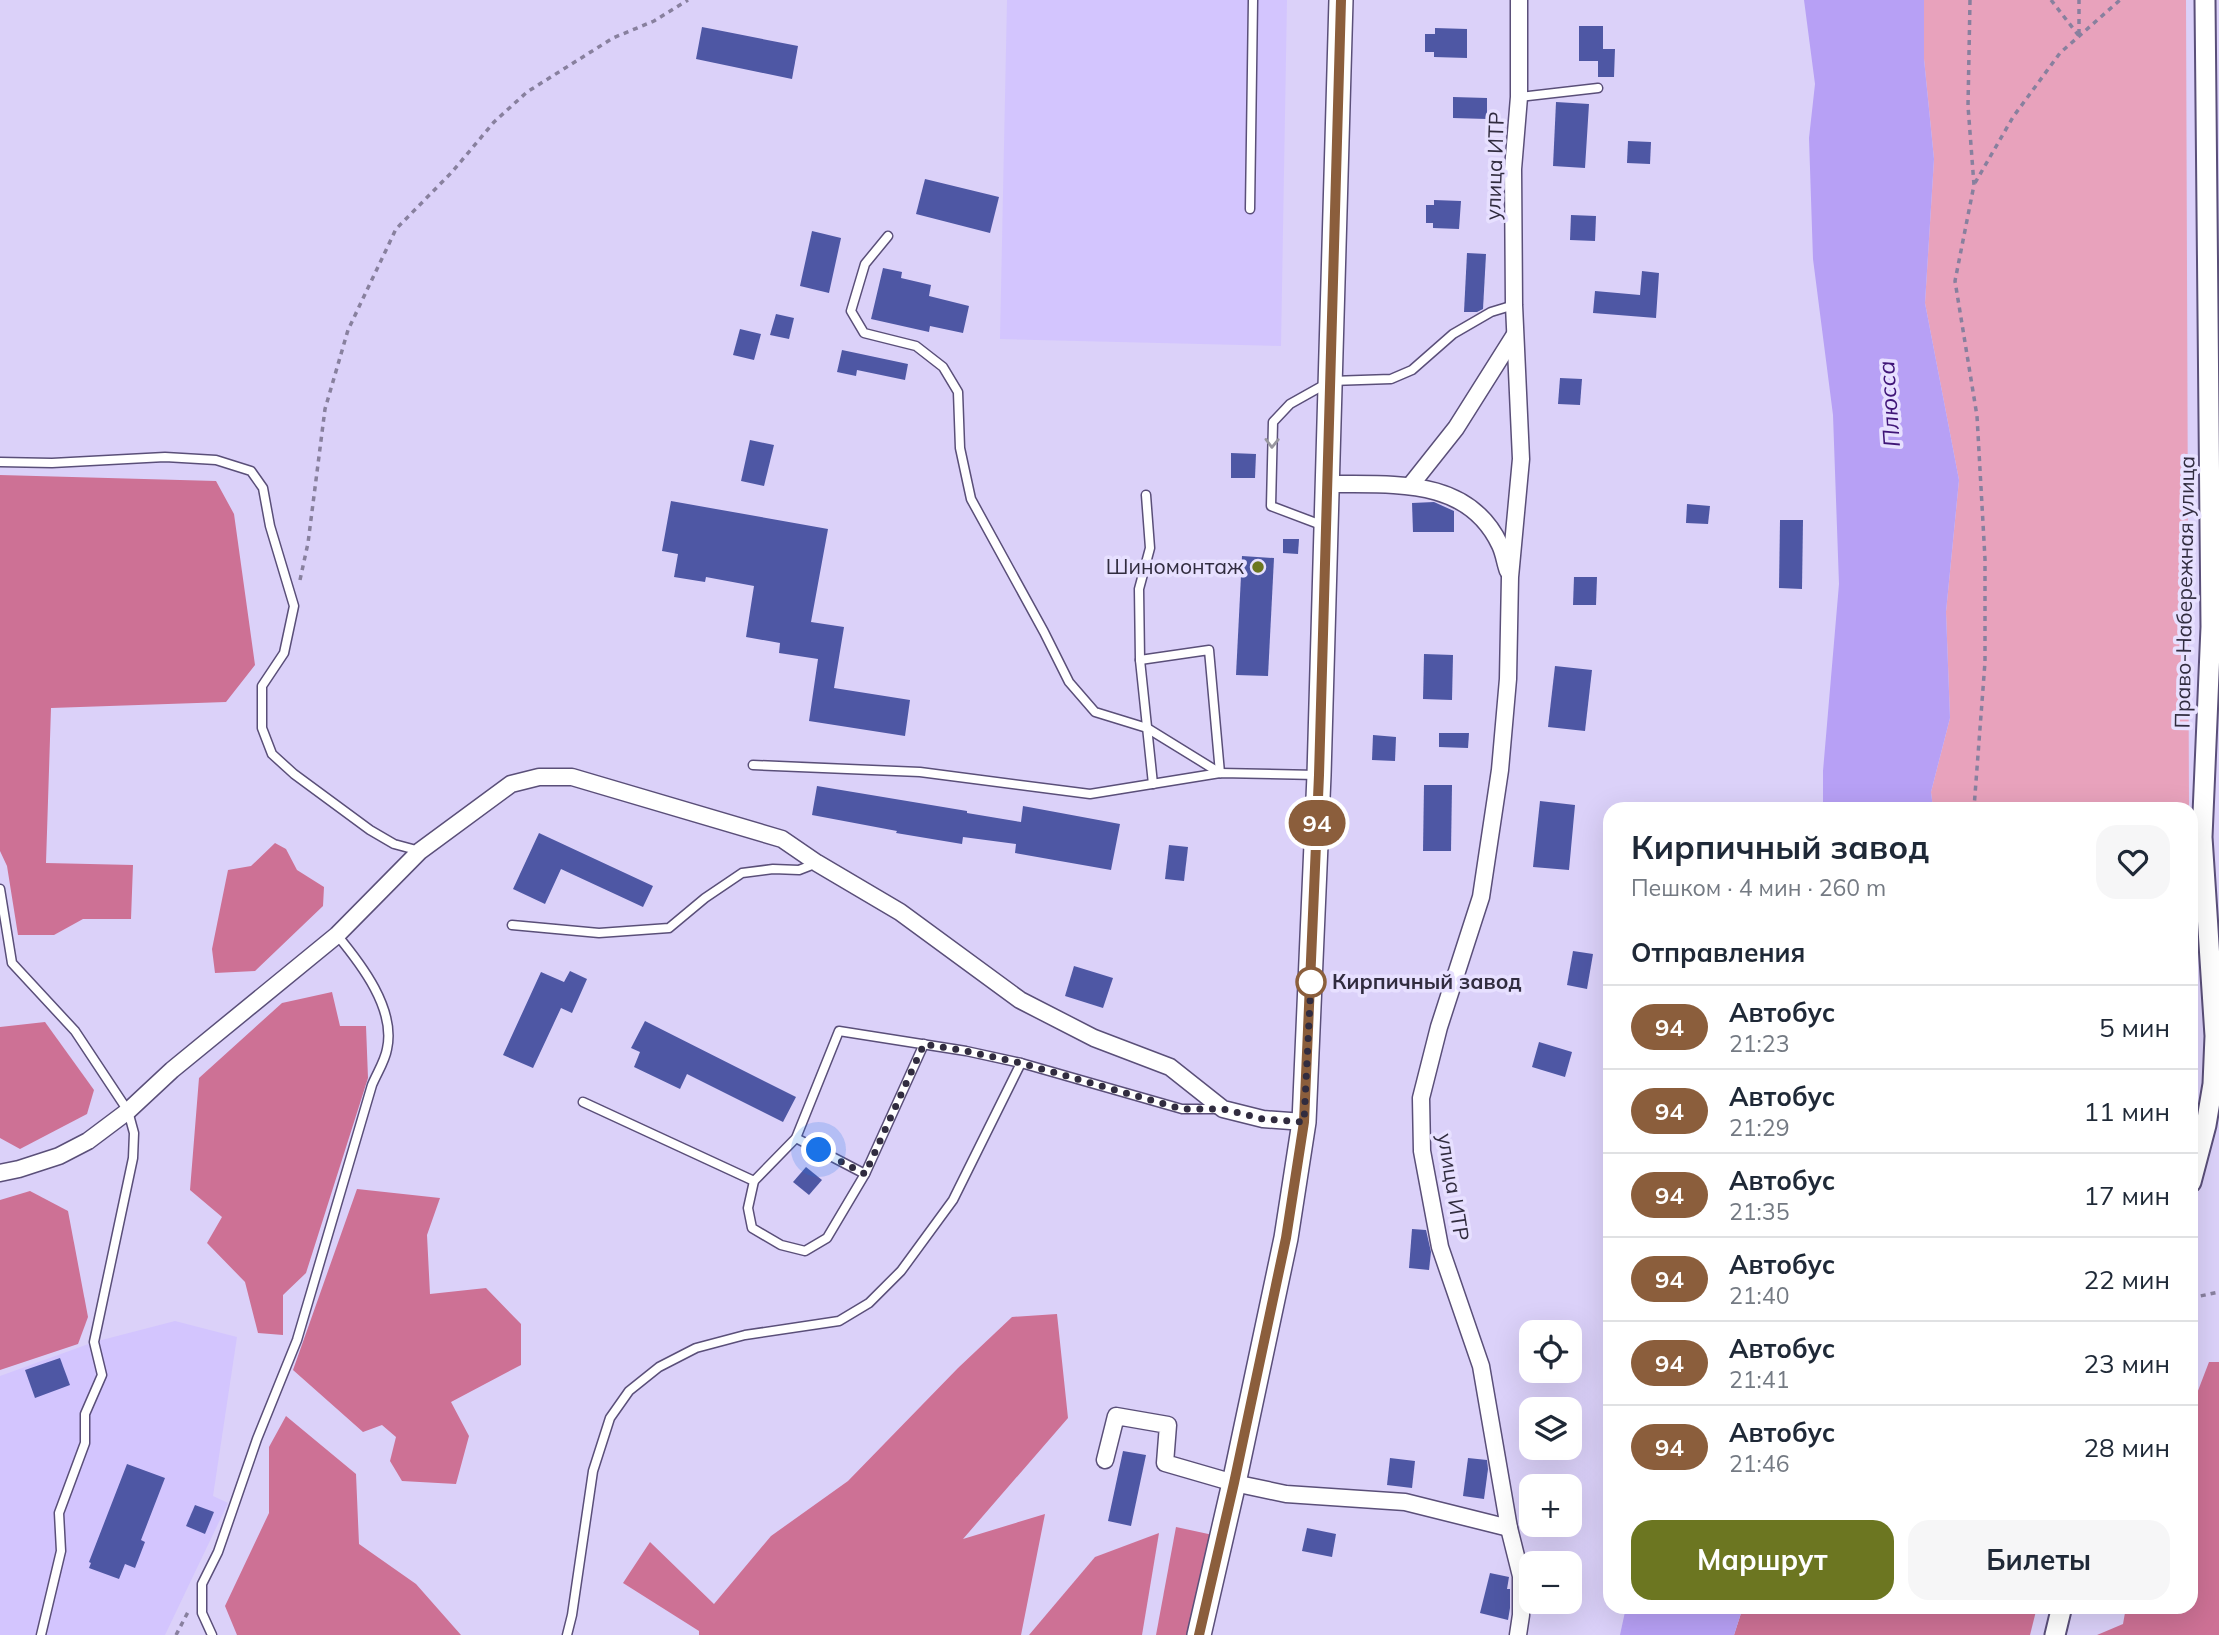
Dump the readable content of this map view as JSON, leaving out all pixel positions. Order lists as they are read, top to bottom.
{
  "streets": {
    "street": ["улица ИТР", "Право-Набережная улица"]
  },
  "water": ["Плюсса"],
  "places": ["Шиномонтаж", "Кирпичный завод"],
  "lines": ["bus line 94"],
  "page": {
    "on_map": "94",
    "heading": [
      ["Кирпичный завод", "Пешком · 4 мин · 260 m"],
      "Отправления"
    ],
    "list": [
      {
        "mark": "94",
        "name": "Автобус",
        "note": "21:23",
        "value": "5 мин"
      },
      {
        "mark": "94",
        "name": "Автобус",
        "note": "21:29",
        "value": "11 мин"
      },
      {
        "mark": "94",
        "name": "Автобус",
        "note": "21:35",
        "value": "17 мин"
      },
      {
        "mark": "94",
        "name": "Автобус",
        "note": "21:40",
        "value": "22 мин"
      },
      {
        "mark": "94",
        "name": "Автобус",
        "note": "21:41",
        "value": "23 мин"
      },
      {
        "mark": "94",
        "name": "Автобус",
        "note": "21:46",
        "value": "28 мин"
      }
    ],
    "map_buttons": ["+", "−"],
    "buttons": ["Маршрут", "Билеты"]
  }
}
